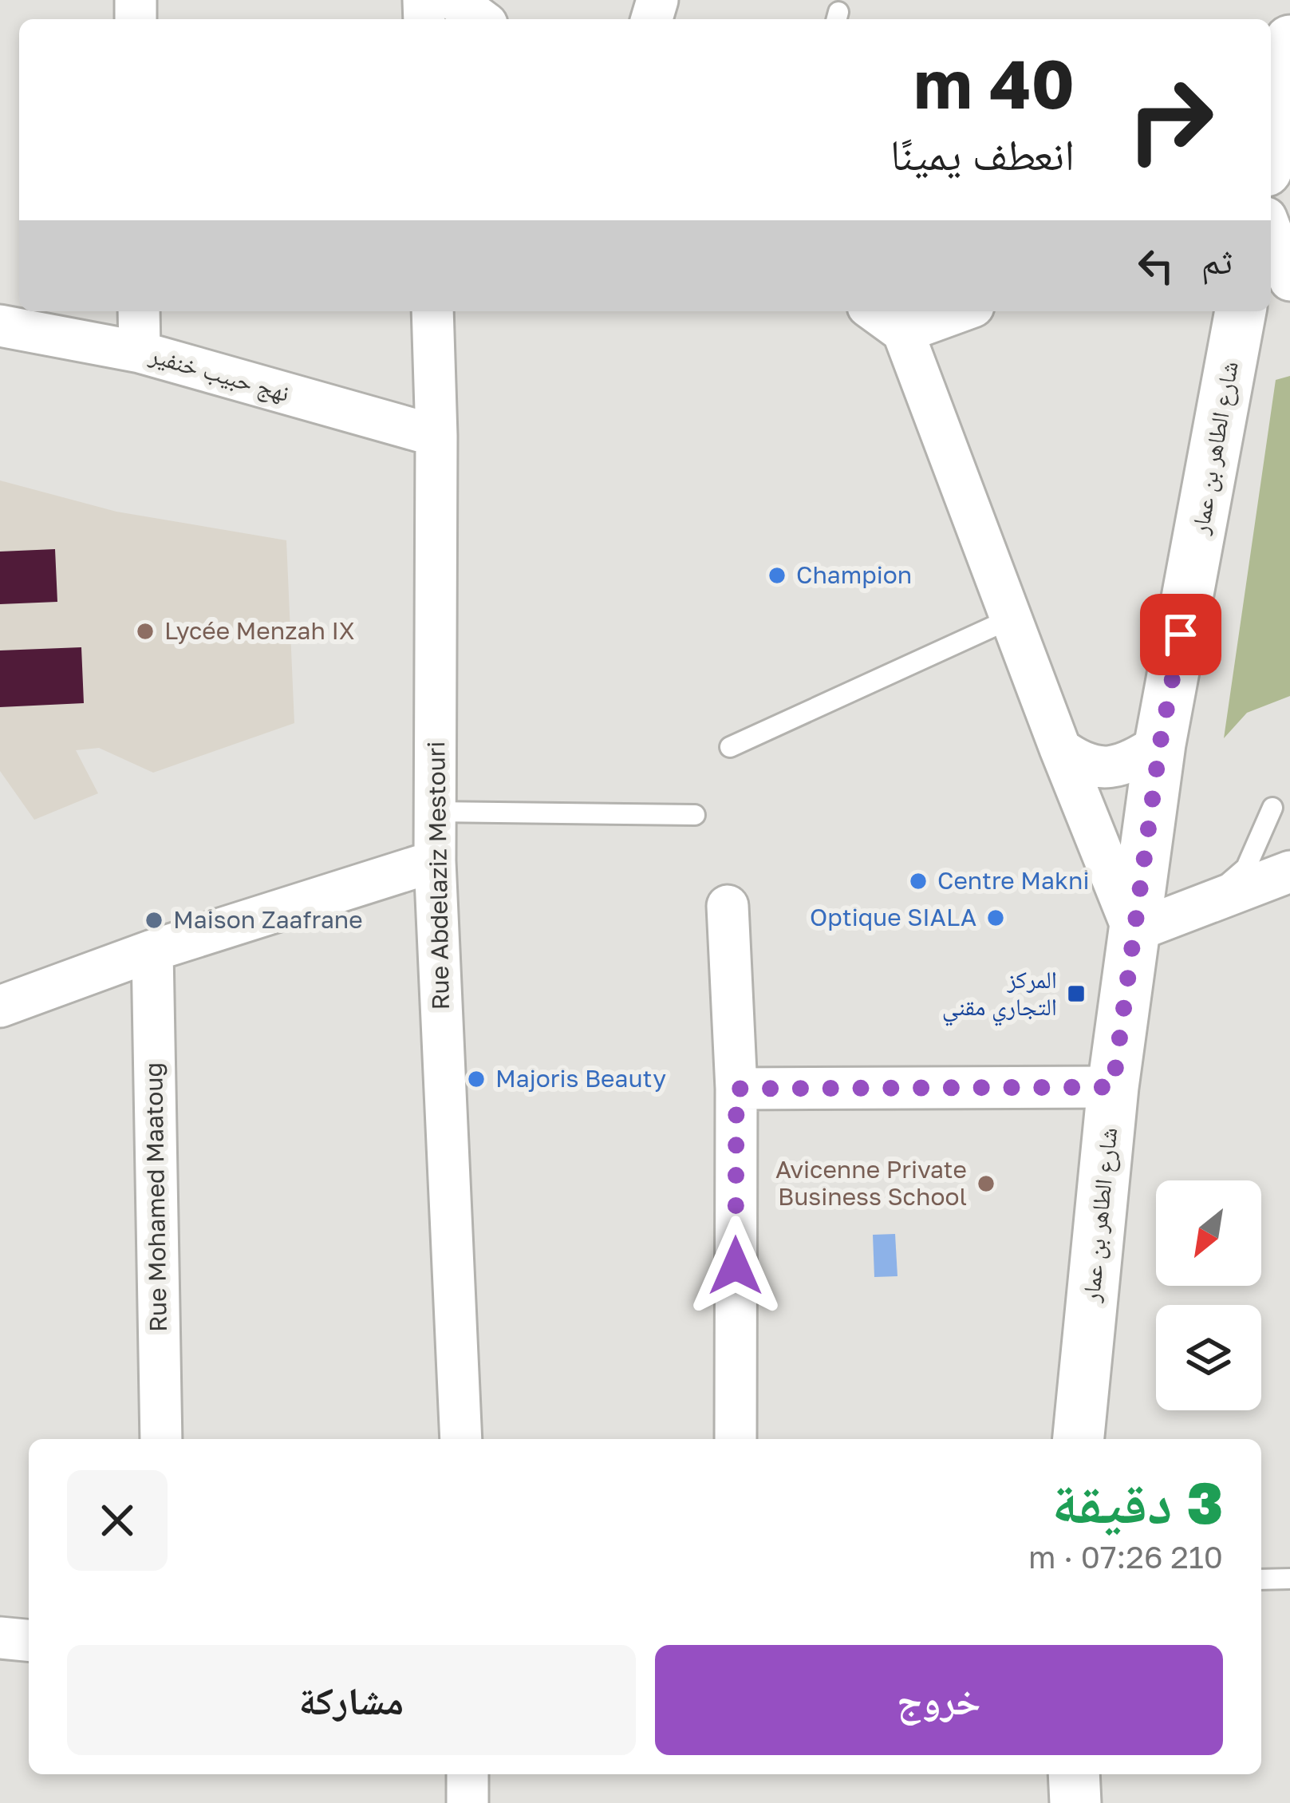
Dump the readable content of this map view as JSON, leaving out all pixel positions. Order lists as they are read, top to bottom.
{
  "streets": {
    "street": [
      "نهج حبيب خنفير",
      "شارع الطاهر بن عمار",
      "Rue Abdelaziz Mestouri",
      "Rue Mohamed Maatoug"
    ]
  },
  "crossings": [
    ["نهج حبيب خنفير", "Rue Abdelaziz Mestouri"]
  ],
  "places": {
    "other": [
      "Champion",
      "Lycée Menzah IX",
      "Centre Makni",
      "Optique SIALA",
      "Maison Zaafrane",
      "Majoris Beauty",
      "Avicenne Private Business School"
    ],
    "transit": ["المركز التجاري مقني"]
  },
  "north": "bottom left",
  "page": {
    "turn": ["40 m", "انعطف يمينًا"],
    "then": "ثم",
    "heading": ["3 دقيقة", "210 m · 07:26"],
    "buttons": ["خروج", "مشاركة"]
  }
}
